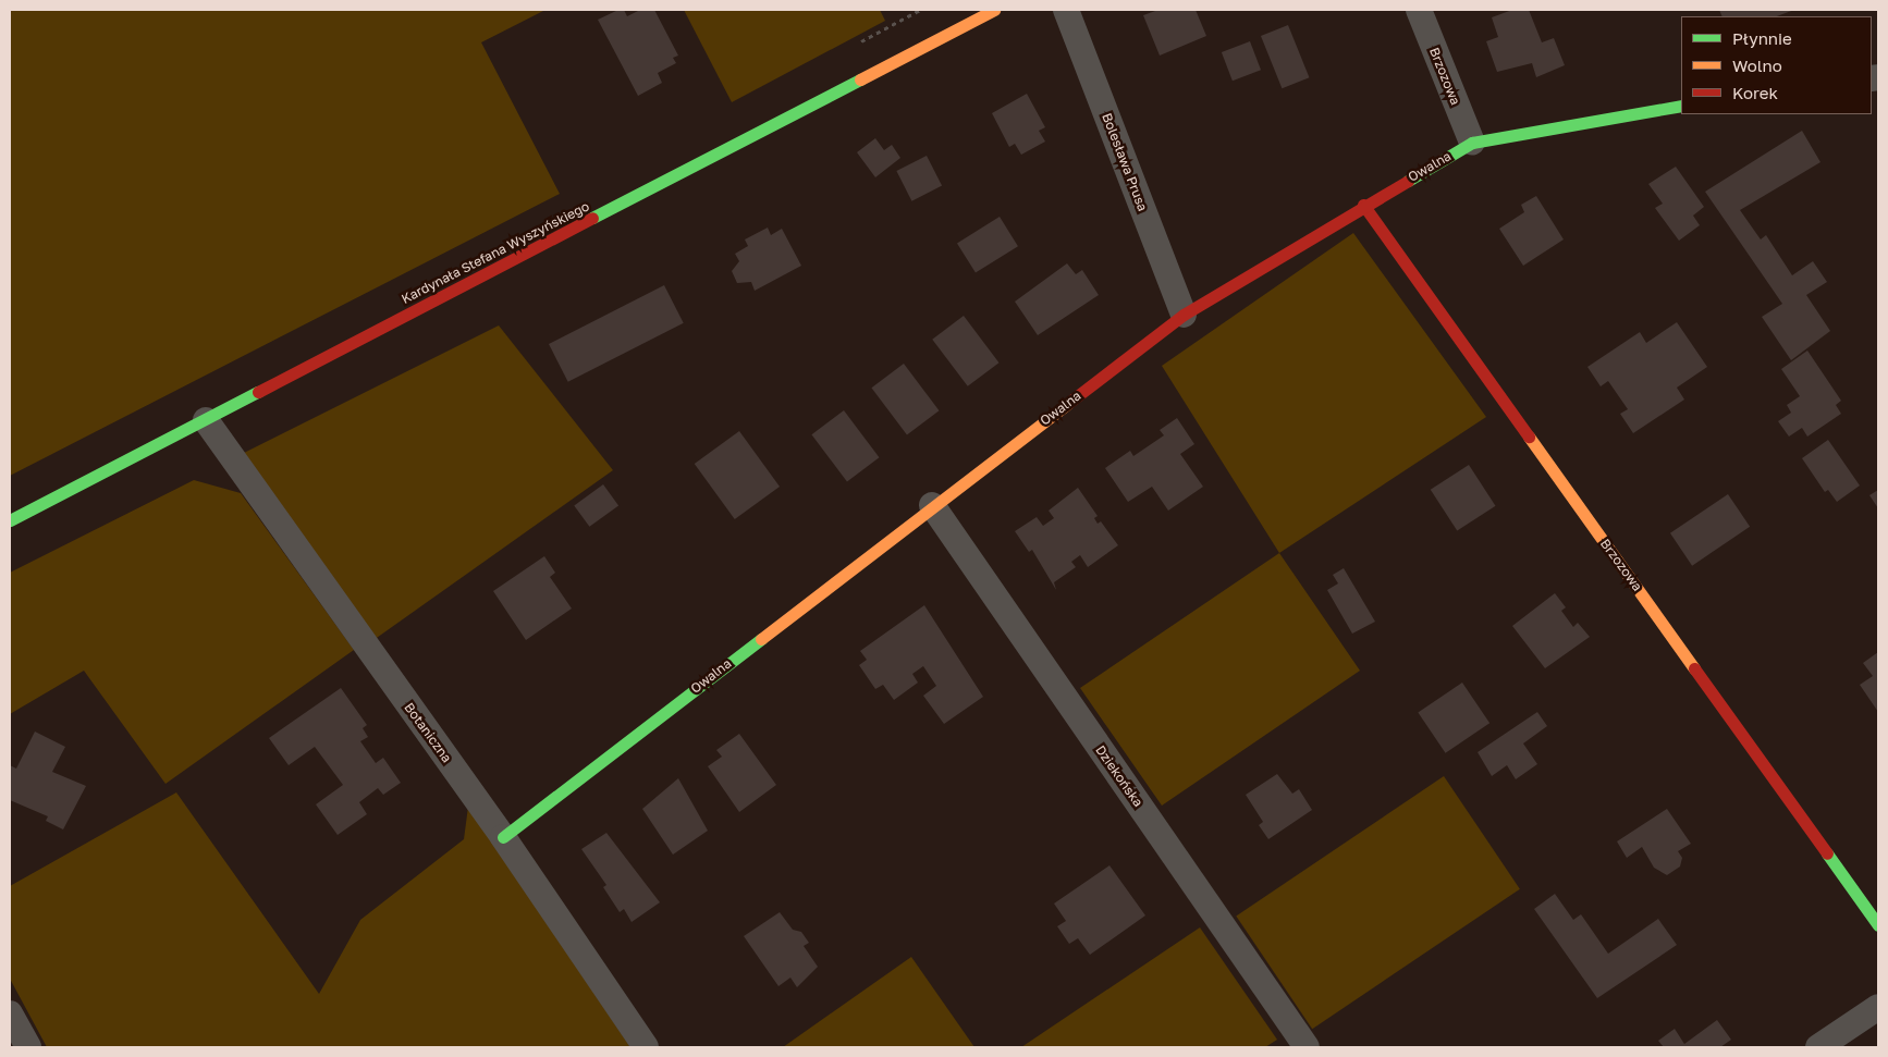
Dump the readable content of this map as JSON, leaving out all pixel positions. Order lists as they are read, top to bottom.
{
  "streets": {
    "street": [
      "Brzozowa",
      "Bolesława Prusa",
      "Owalna",
      "Kardynała Stefana Wyszyńskiego",
      "Botaniczna",
      "Dziekońska"
    ]
  },
  "crossings": [
    ["Brzozowa", "Owalna"],
    ["Bolesława Prusa", "Owalna"],
    ["Owalna", "Botaniczna"],
    ["Owalna", "Dziekońska"],
    ["Kardynała Stefana Wyszyńskiego", "Botaniczna"]
  ],
  "legend": ["Płynnie", "Wolno", "Korek"]
}
